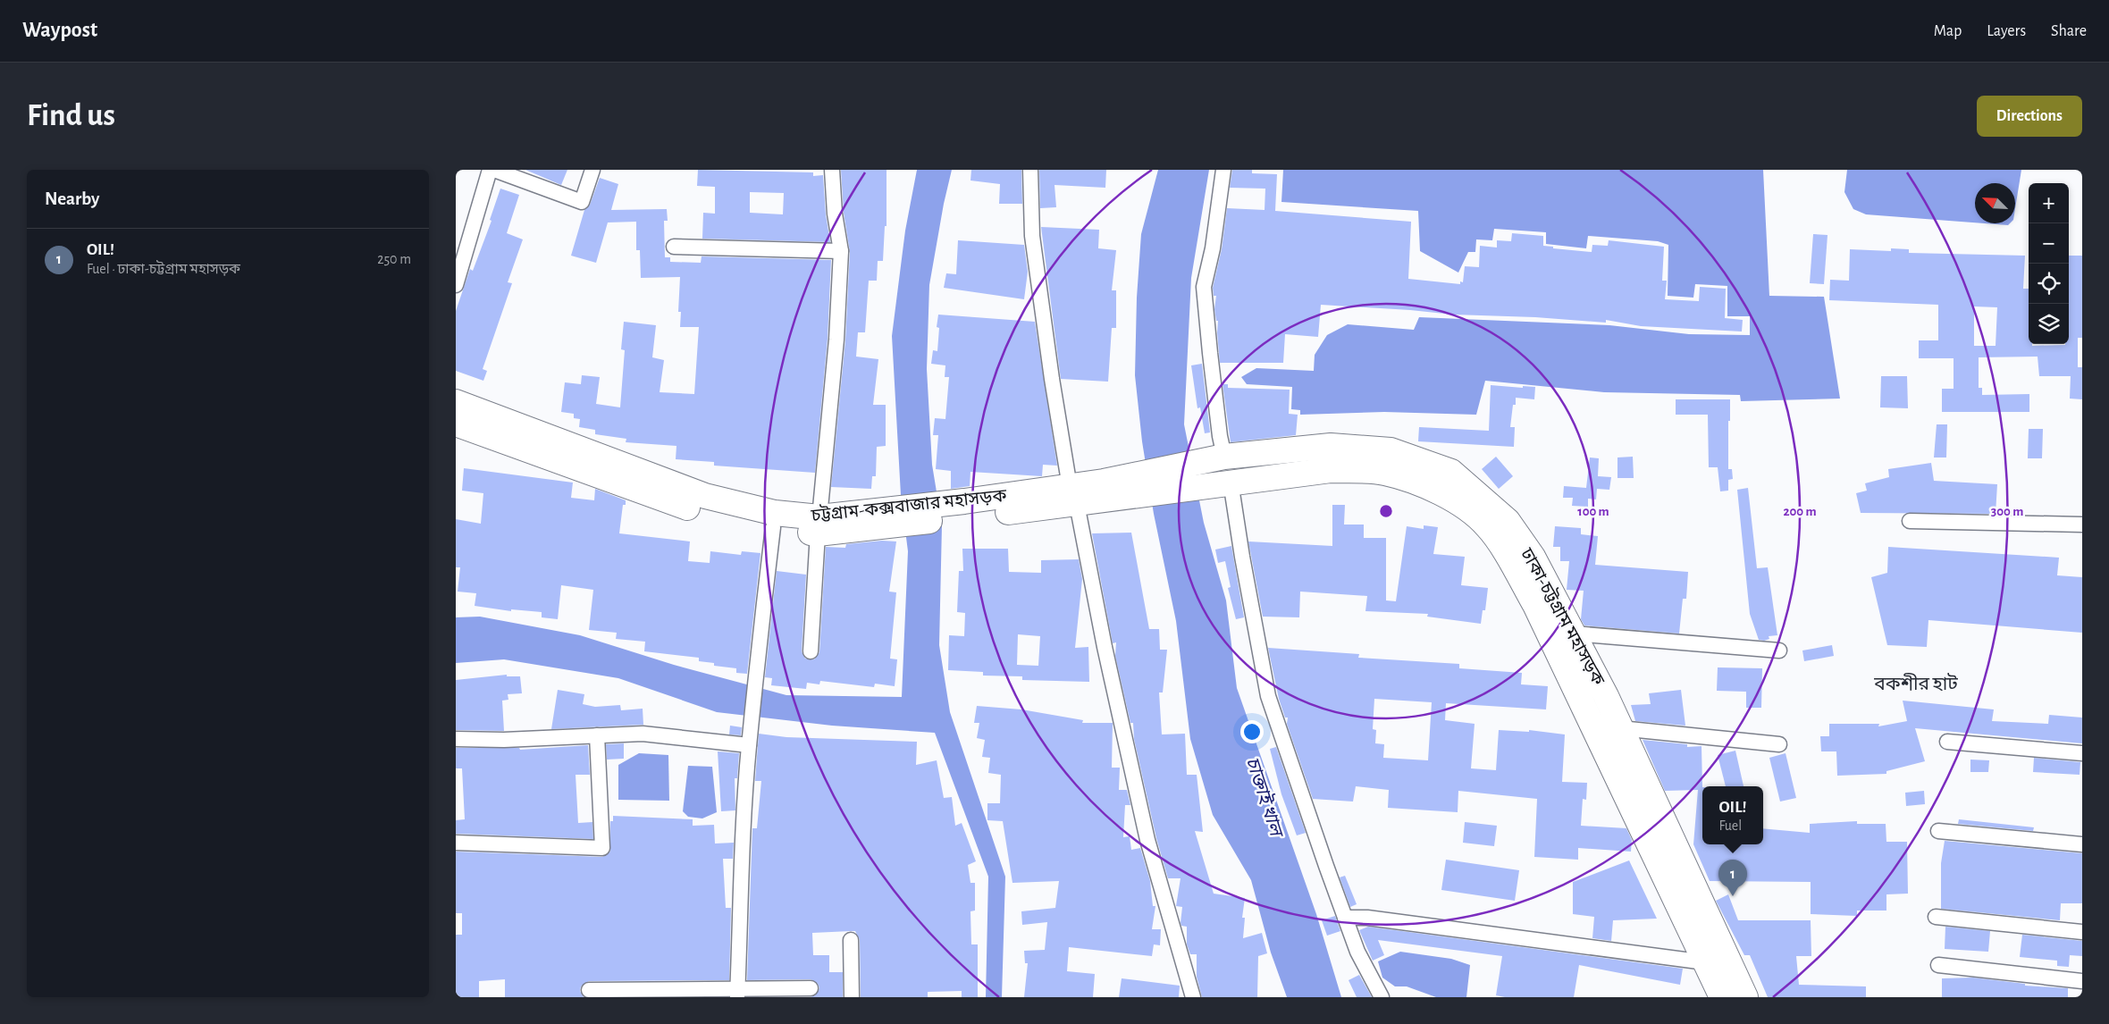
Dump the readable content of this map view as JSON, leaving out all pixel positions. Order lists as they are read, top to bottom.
{
  "streets": {
    "highway": ["চট্টগ্রাম-কক্সবাজার মহাসড়ক", "ঢাকা-চট্টগ্রাম মহাসড়ক"]
  },
  "crossings": [
    ["চট্টগ্রাম-কক্সবাজার মহাসড়ক", "ঢাকা-চট্টগ্রাম মহাসড়ক"]
  ],
  "districts": ["বকশীর হাট"],
  "water": ["চাক্তাই খাল"],
  "north": "top left",
  "page": {
    "header": "Waypost",
    "nav": ["Map", "Layers", "Share"],
    "buttons": "Directions",
    "title": "Find us",
    "heading": "Nearby",
    "map_buttons": ["+", "−"],
    "list": [
      {
        "mark": "1",
        "name": "OIL!",
        "note": "Fuel · ঢাকা-চট্টগ্রাম মহাসড়ক",
        "value": "250 m"
      }
    ],
    "popup": ["OIL!", "Fuel"],
    "pins": "1"
  },
  "rings": ["100 m", "200 m", "300 m"]
}
